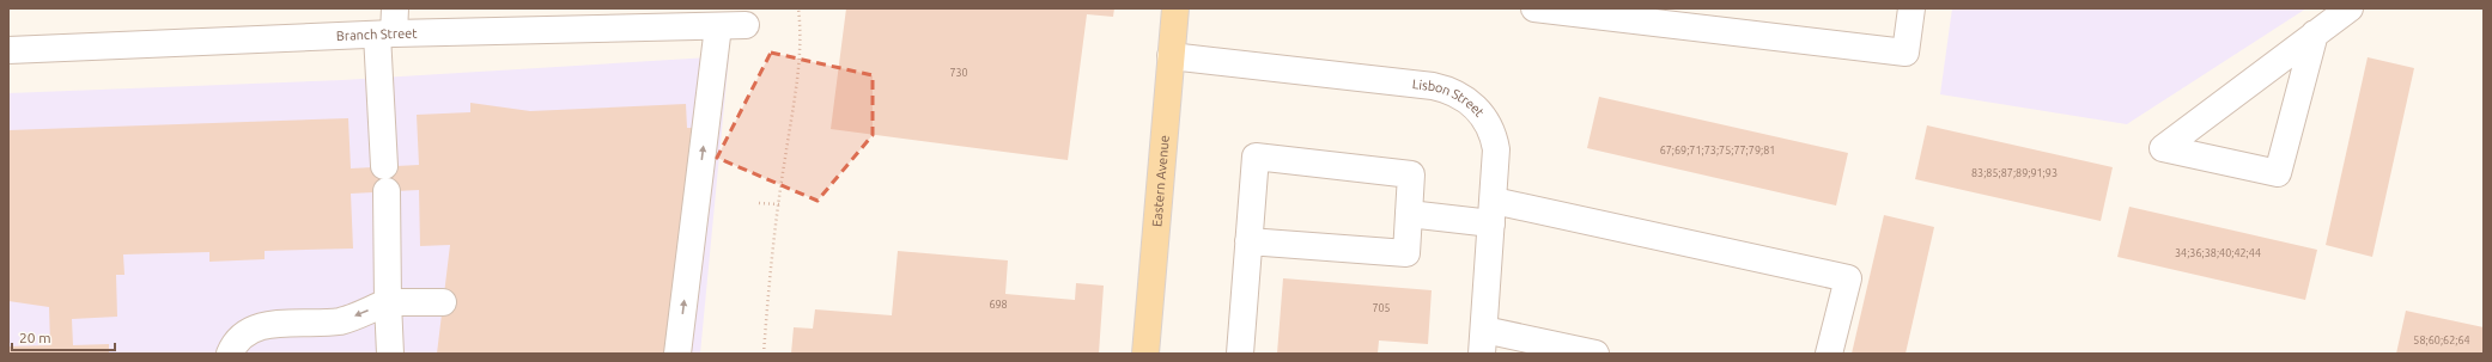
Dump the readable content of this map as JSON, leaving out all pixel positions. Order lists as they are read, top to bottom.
{
  "streets": {
    "main road": ["Eastern Avenue"],
    "street": ["Branch Street", "Lisbon Street"]
  },
  "crossings": [
    ["Lisbon Street", "Eastern Avenue"]
  ],
  "house_numbers": [
    "730",
    "67;69;71;73;75;77;79;81",
    "83;85;87;89;91;93",
    "34;36;38;40;42;44",
    "698",
    "705",
    "58;60;62;64"
  ],
  "scale_bar": "20 m"
}
